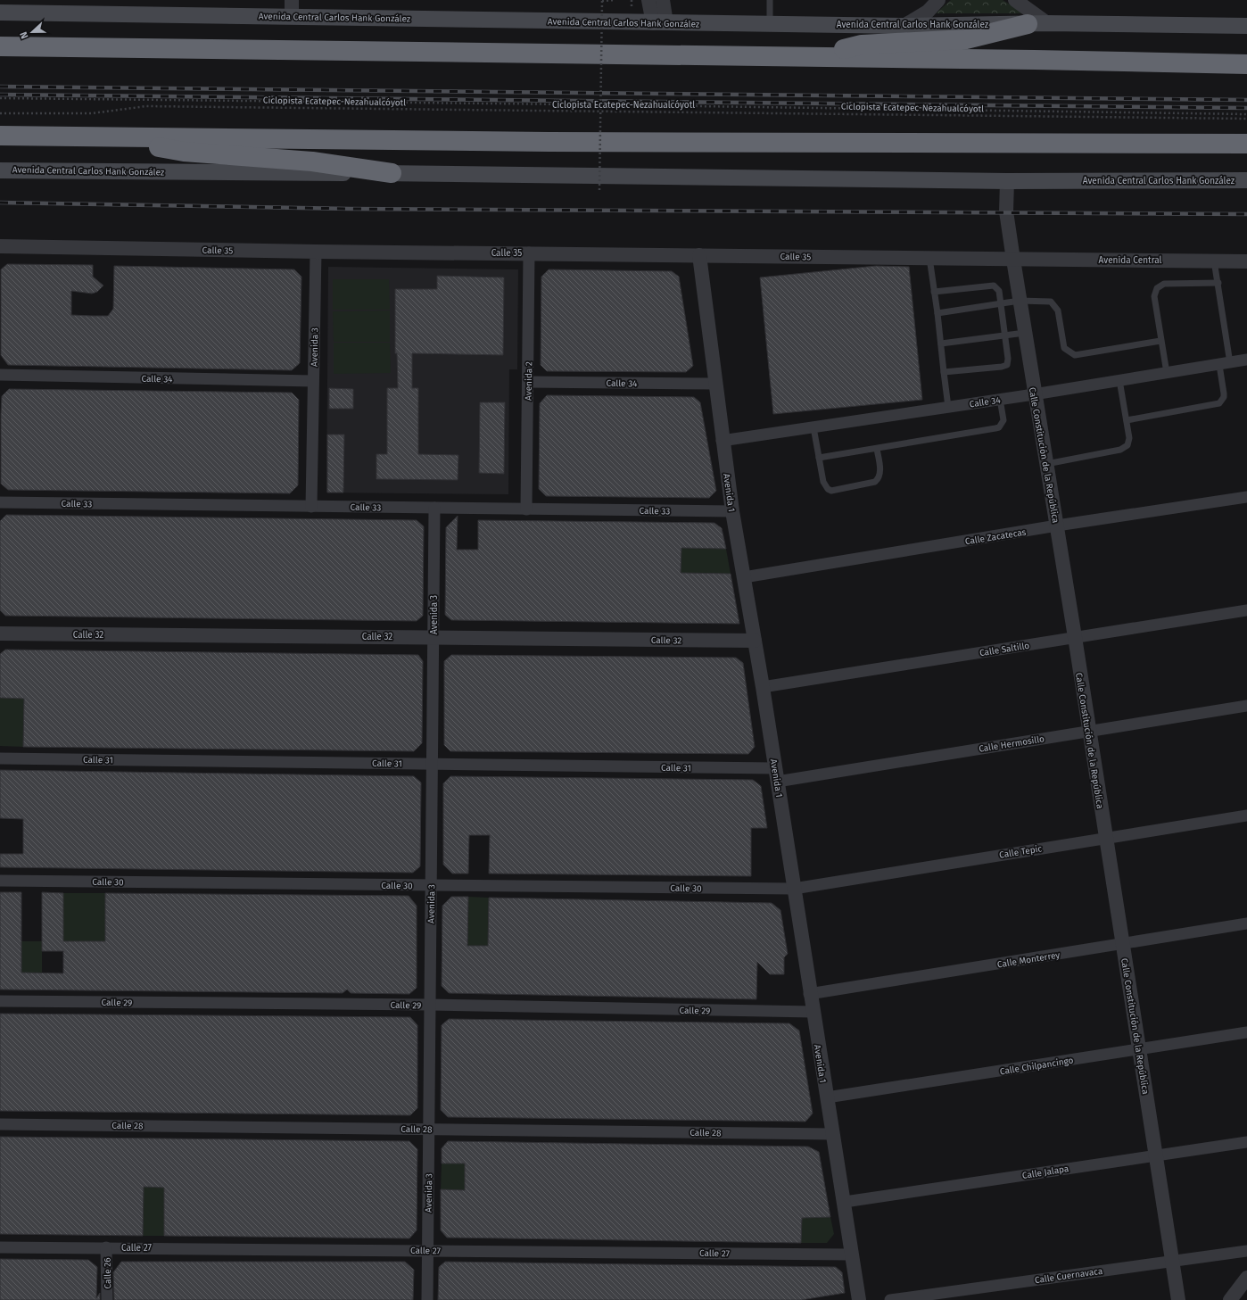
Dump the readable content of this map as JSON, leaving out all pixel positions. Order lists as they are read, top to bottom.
{
  "streets": {
    "main road": ["Avenida Central Carlos Hank González"],
    "street": [
      "Calle 35",
      "Avenida Central",
      "Avenida 3",
      "Calle 34",
      "Avenida 2",
      "Calle Constitución de la República",
      "Avenida 1",
      "Calle 33",
      "Calle Zacatecas",
      "Calle 32",
      "Calle Saltillo",
      "Calle Hermosillo",
      "Calle 31",
      "Calle Tepic",
      "Calle 30",
      "Calle Monterrey",
      "Calle 29",
      "Calle Chilpancingo",
      "Calle 28",
      "Calle Jalapa",
      "Calle 27",
      "Calle 26",
      "Calle Cuernavaca"
    ],
    "path": ["Ciclopista Ecatepec-Nezahualcóyotl"]
  },
  "crossings": [
    ["Avenida Central Carlos Hank González", "Calle Constitución de la República"],
    ["Calle 35", "Avenida Central"],
    ["Calle 35", "Avenida 3"],
    ["Calle 35", "Avenida 2"],
    ["Calle 35", "Calle Constitución de la República"],
    ["Calle 35", "Avenida 1"],
    ["Avenida Central", "Calle Constitución de la República"],
    ["Avenida 3", "Calle 34"],
    ["Avenida 3", "Calle 33"],
    ["Avenida 3", "Calle 32"],
    ["Avenida 3", "Calle 31"],
    ["Avenida 3", "Calle 30"],
    ["Avenida 3", "Calle 29"],
    ["Avenida 3", "Calle 28"],
    ["Avenida 3", "Calle 27"],
    ["Calle 34", "Avenida 2"],
    ["Calle 34", "Calle Constitución de la República"],
    ["Calle 34", "Avenida 1"],
    ["Avenida 2", "Calle 33"],
    ["Calle Constitución de la República", "Calle Zacatecas"],
    ["Calle Constitución de la República", "Calle Saltillo"],
    ["Calle Constitución de la República", "Calle Hermosillo"],
    ["Calle Constitución de la República", "Calle Tepic"],
    ["Calle Constitución de la República", "Calle Monterrey"],
    ["Calle Constitución de la República", "Calle Chilpancingo"],
    ["Calle Constitución de la República", "Calle Jalapa"],
    ["Calle Constitución de la República", "Calle Cuernavaca"],
    ["Avenida 1", "Calle 33"],
    ["Avenida 1", "Calle Zacatecas"],
    ["Avenida 1", "Calle 32"],
    ["Avenida 1", "Calle Saltillo"],
    ["Avenida 1", "Calle Hermosillo"],
    ["Avenida 1", "Calle 31"],
    ["Avenida 1", "Calle Tepic"],
    ["Avenida 1", "Calle 30"],
    ["Avenida 1", "Calle Monterrey"],
    ["Avenida 1", "Calle 29"],
    ["Avenida 1", "Calle Chilpancingo"],
    ["Avenida 1", "Calle 28"],
    ["Avenida 1", "Calle Jalapa"],
    ["Avenida 1", "Calle 27"],
    ["Calle Hermosillo", "Calle 31"],
    ["Calle Tepic", "Calle 30"],
    ["Calle 27", "Calle 26"]
  ],
  "north": "left"
}
